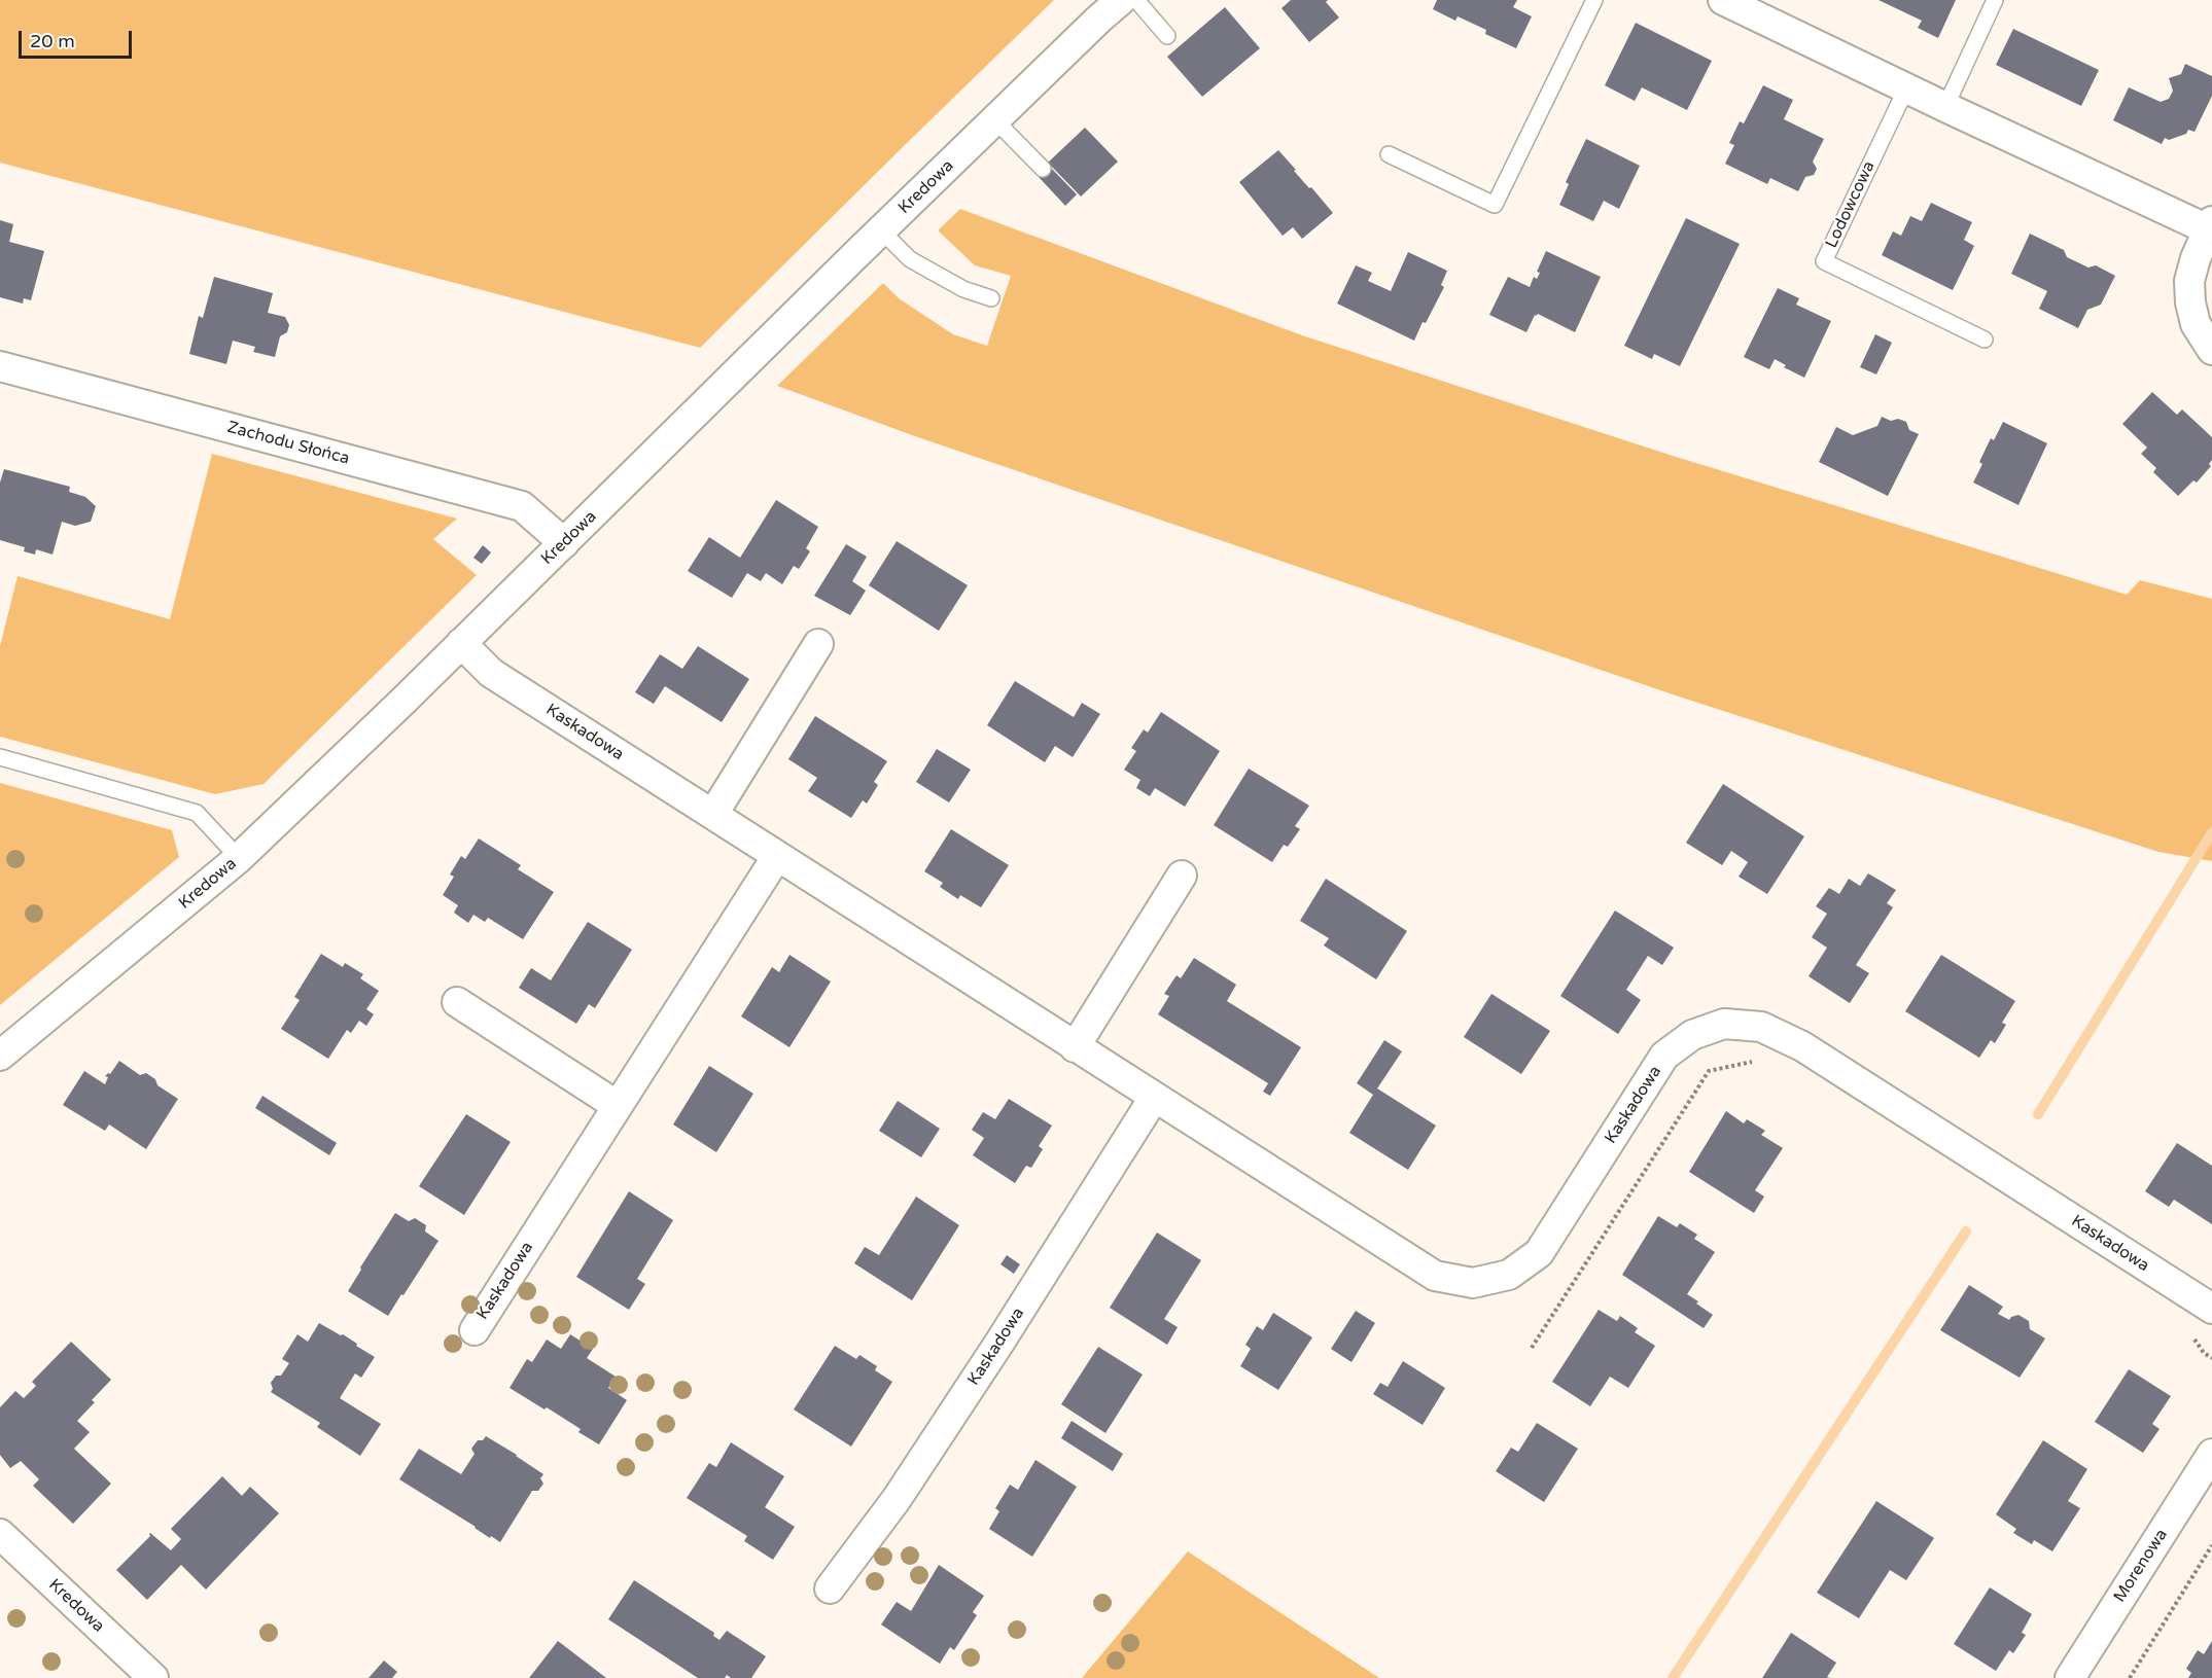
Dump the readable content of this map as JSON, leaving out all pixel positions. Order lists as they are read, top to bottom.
{
  "streets": {
    "street": [
      "Kredowa",
      "Zachodu Słońca",
      "Kaskadowa",
      "Morenowa"
    ],
    "lane": ["Lodowcowa"]
  },
  "crossings": [
    ["Kredowa", "Zachodu Słońca"],
    ["Kredowa", "Kaskadowa"]
  ],
  "scale_bar": "20 m"
}
